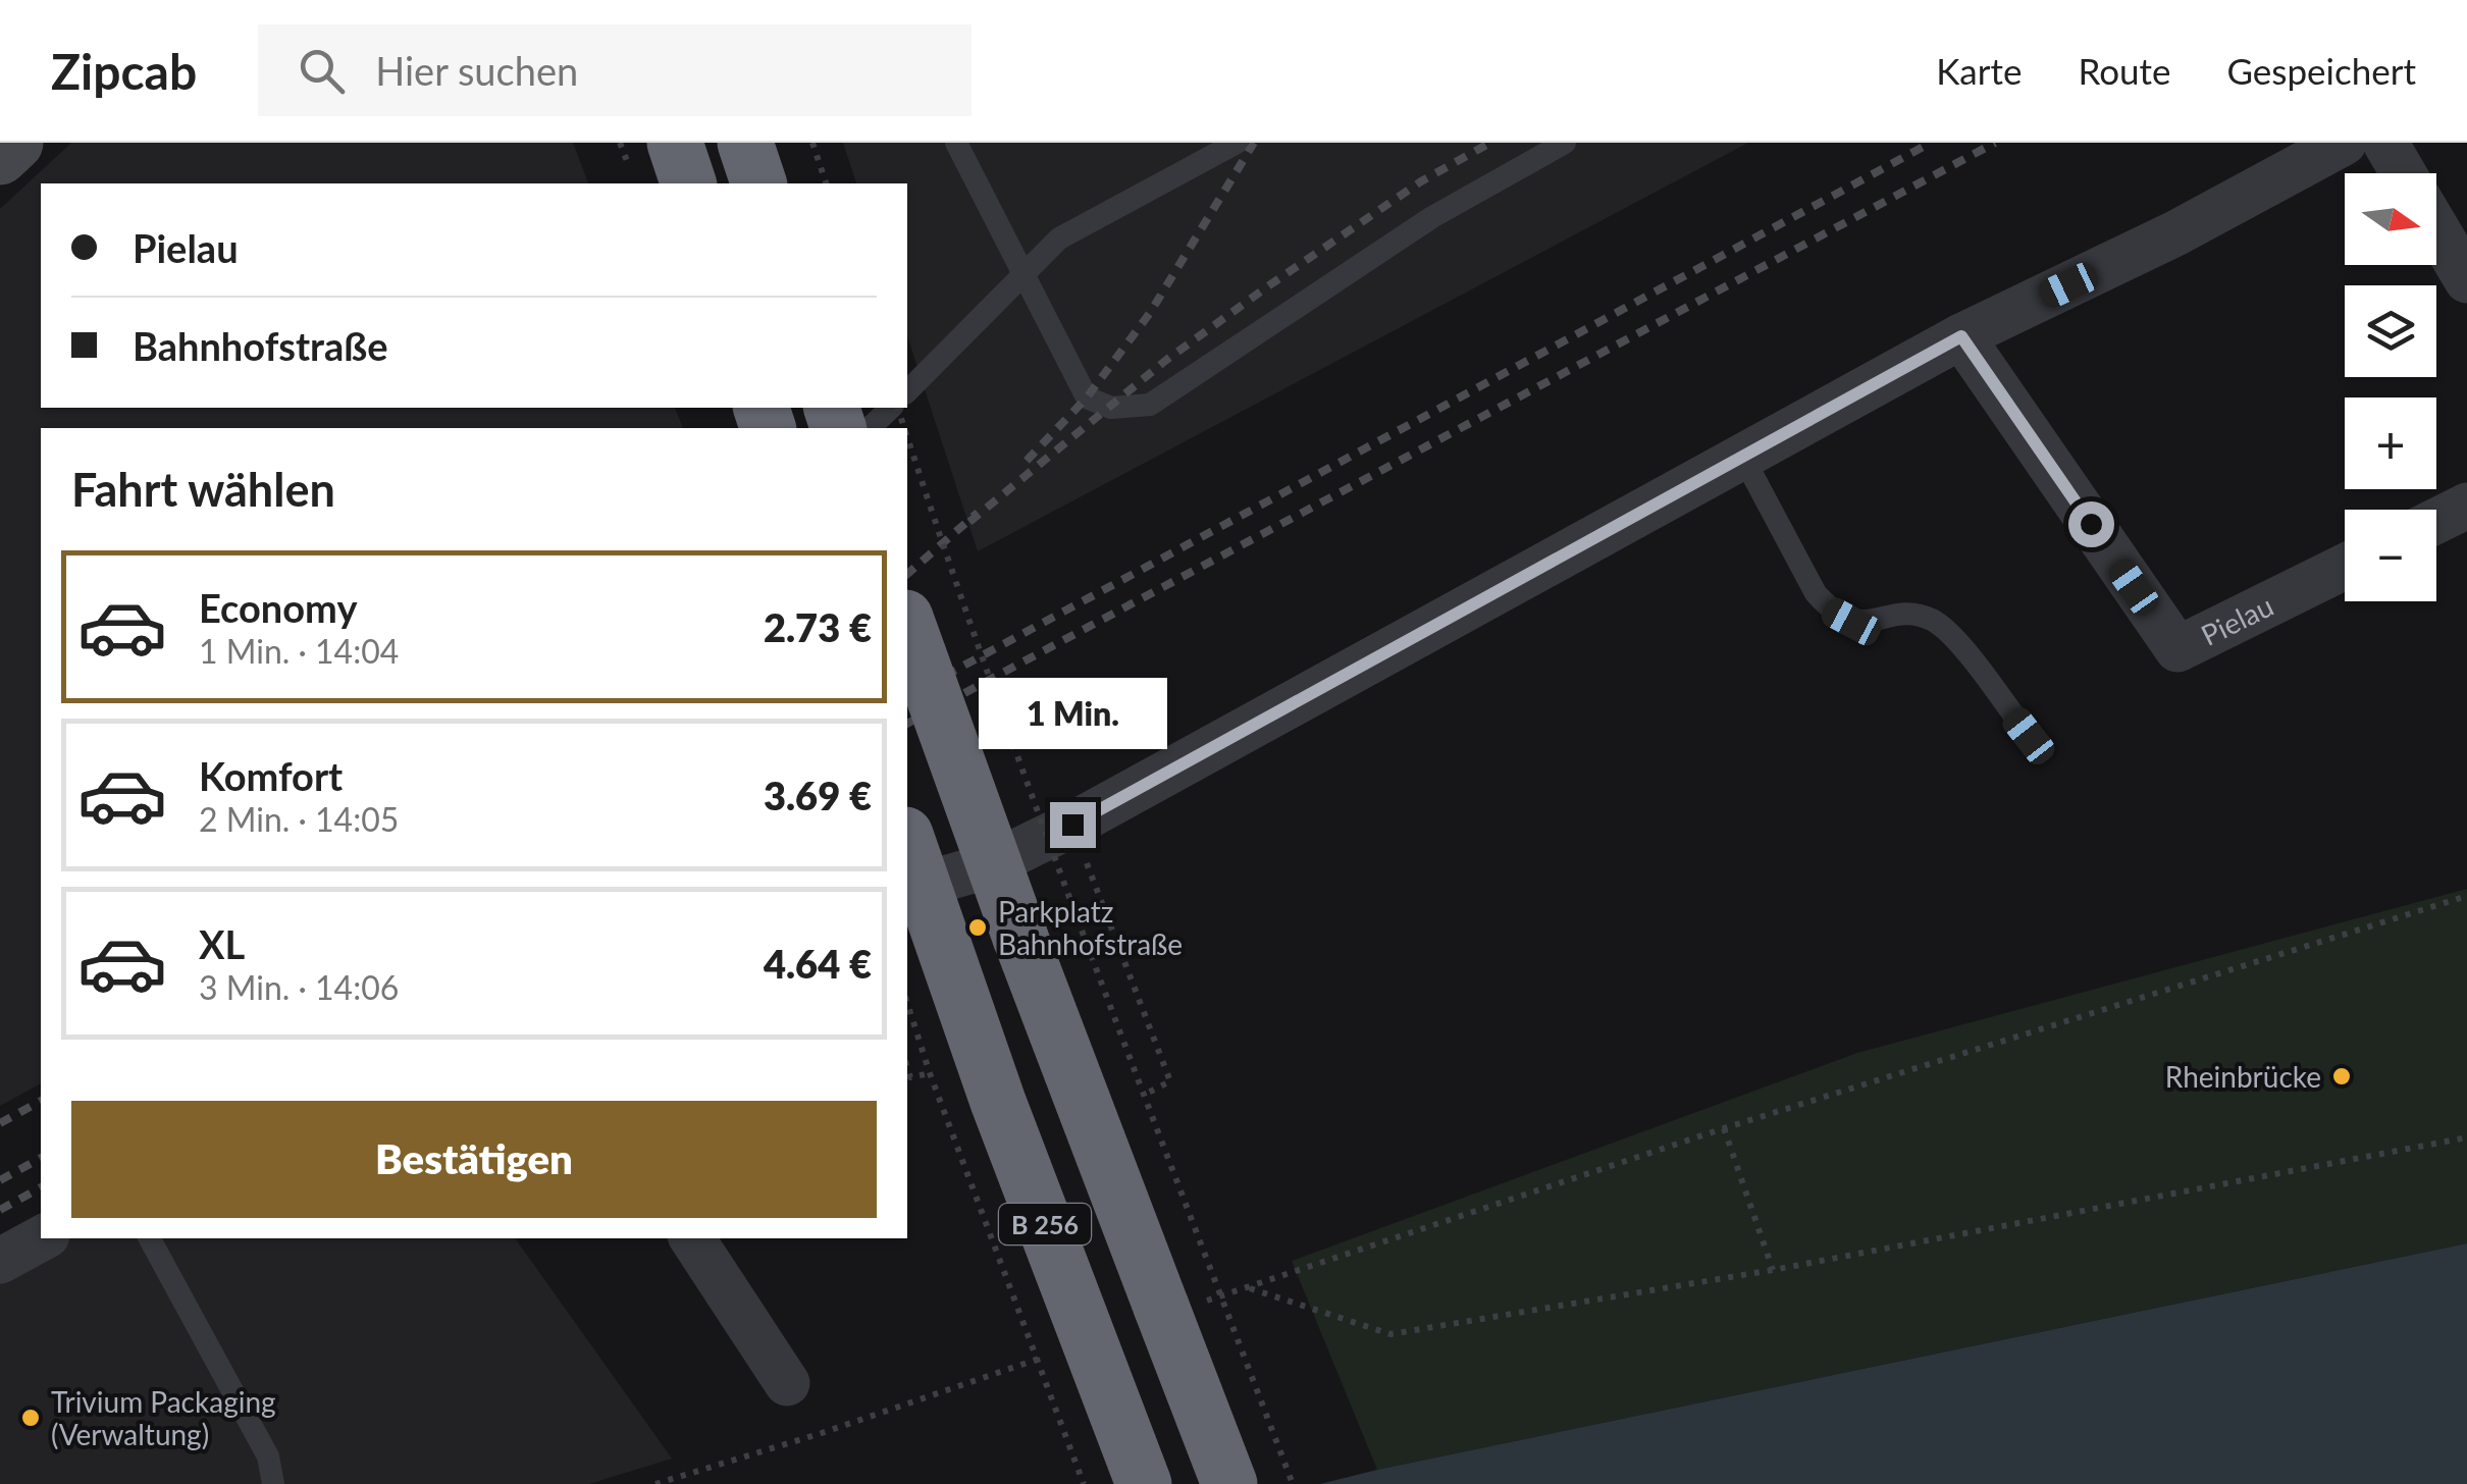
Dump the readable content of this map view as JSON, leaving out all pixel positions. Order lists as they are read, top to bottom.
{
  "streets": {
    "highway": ["B 256"],
    "street": ["Pielau"]
  },
  "places": ["Parkplatz Bahnhofstraße", "Rheinbrücke", "Trivium Packaging (Verwaltung)"],
  "north": "right",
  "page": {
    "header": "Zipcab",
    "search": "Hier suchen",
    "nav": ["Karte", "Route", "Gespeichert"],
    "map_buttons": ["+", "−"],
    "banner": ["Pielau", "Bahnhofstraße"],
    "heading": "Fahrt wählen",
    "list": [
      {
        "name": "Economy",
        "note": "1 Min. · 14:04",
        "value": "2.73 €"
      },
      {
        "name": "Komfort",
        "note": "2 Min. · 14:05",
        "value": "3.69 €"
      },
      {
        "name": "XL",
        "note": "3 Min. · 14:06",
        "value": "4.64 €"
      }
    ],
    "bubble": "1 Min.",
    "buttons": "Bestätigen"
  }
}
